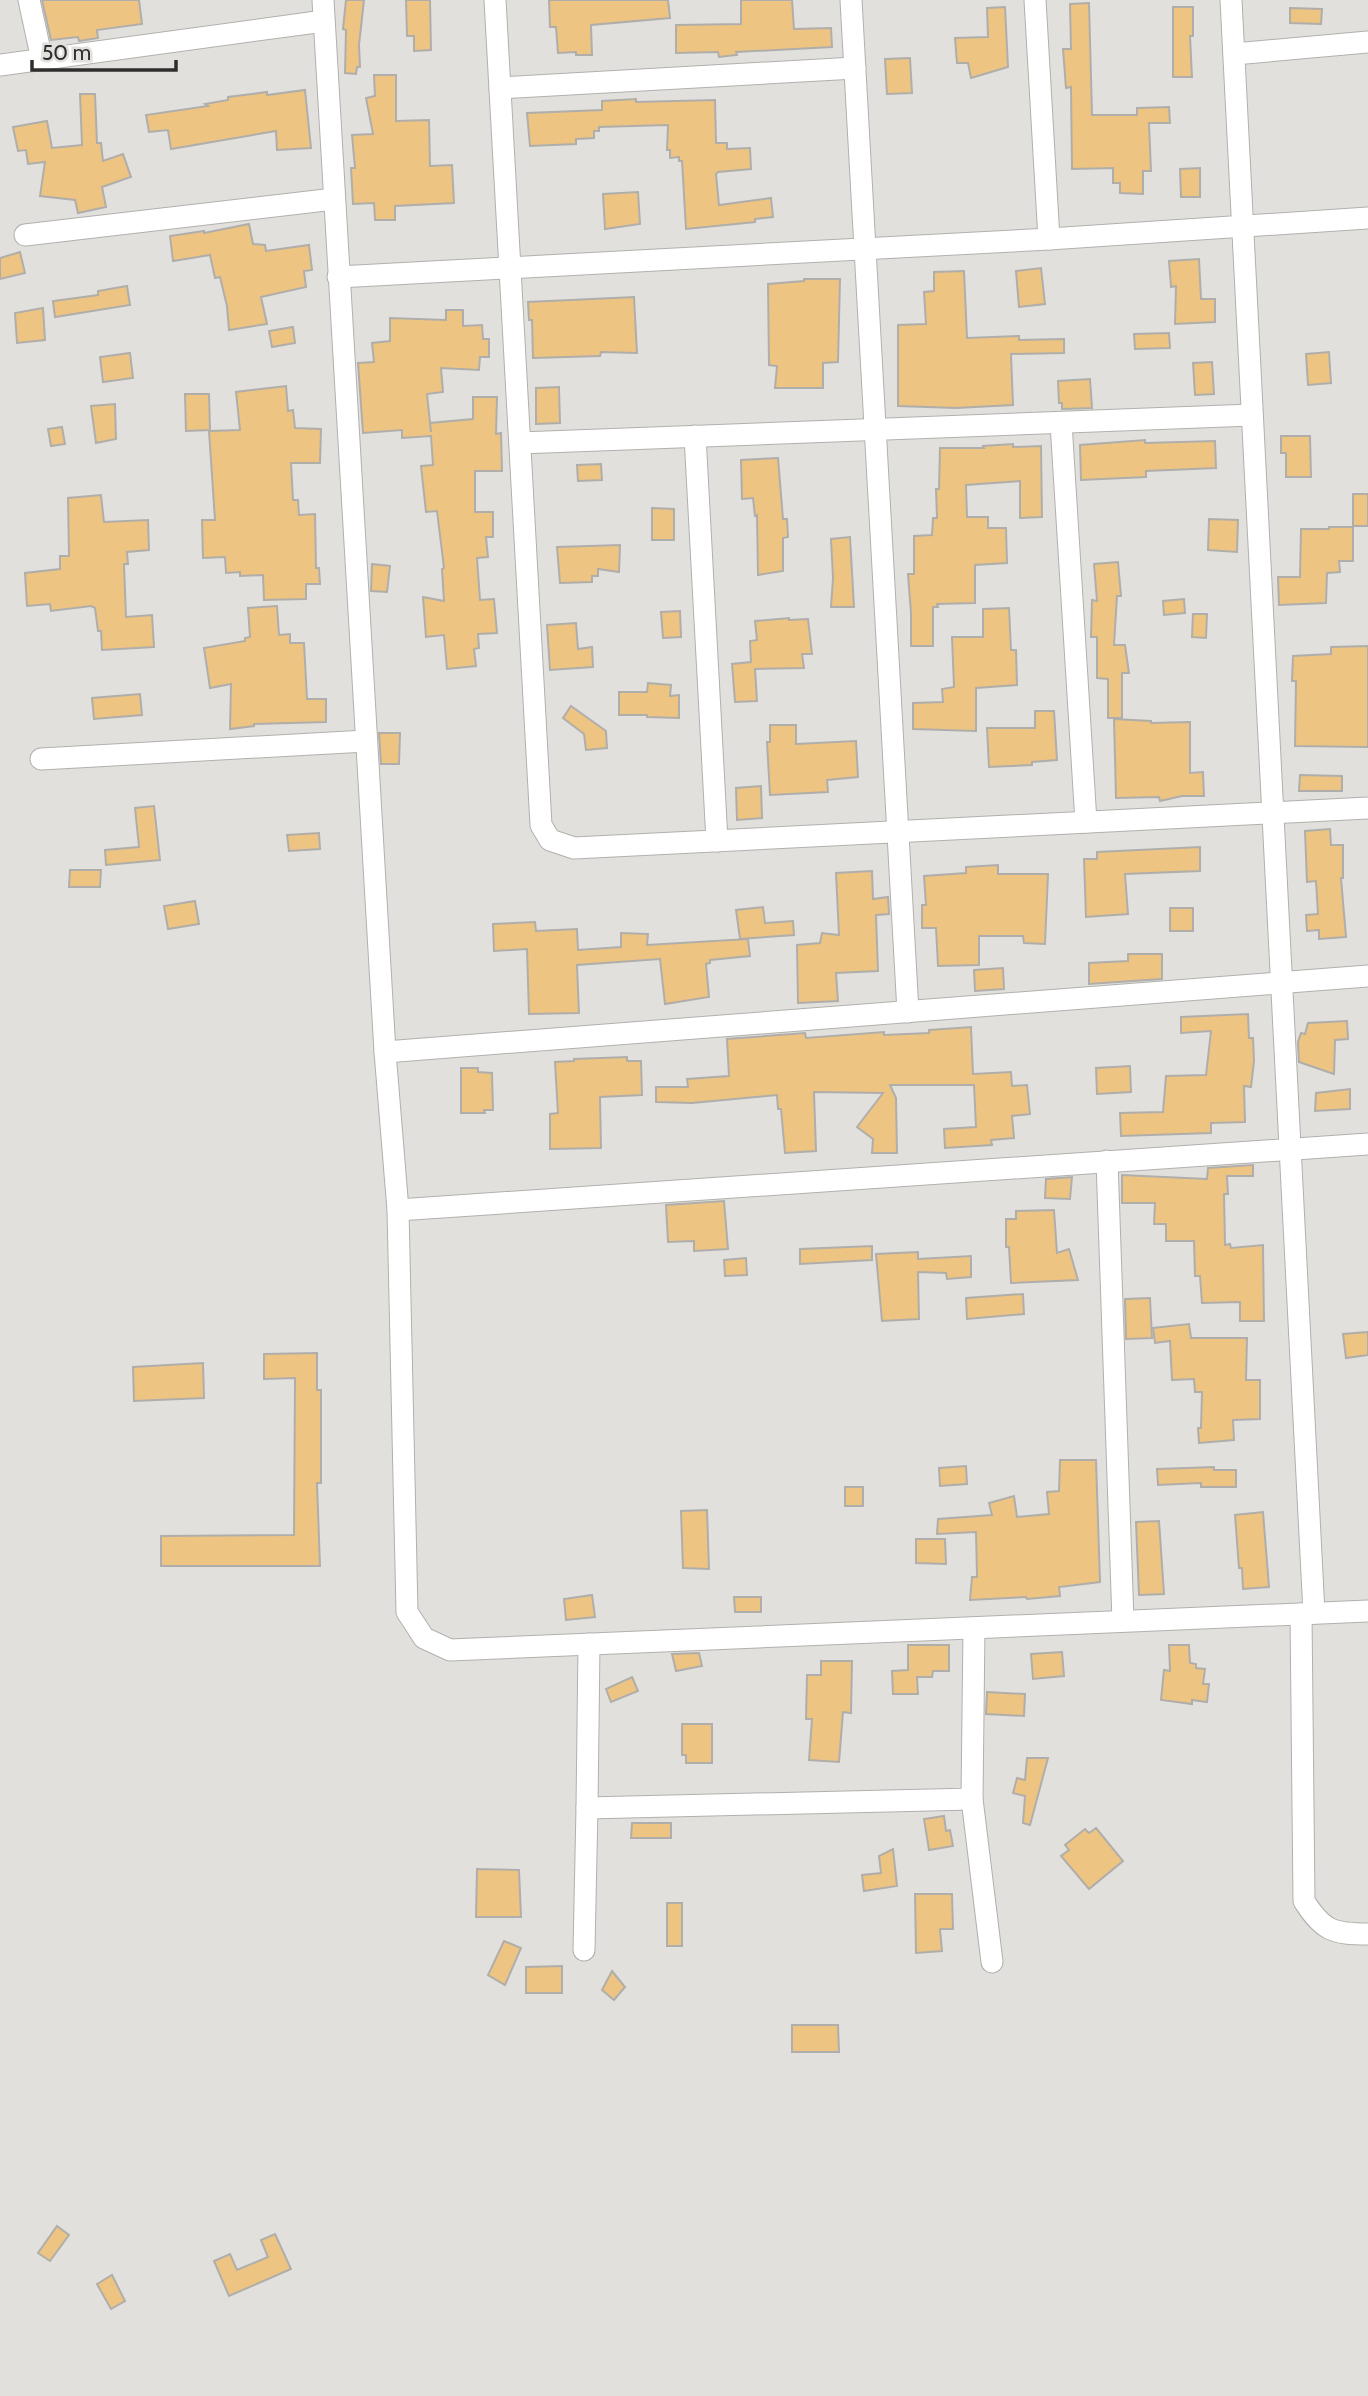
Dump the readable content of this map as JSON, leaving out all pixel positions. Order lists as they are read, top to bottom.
{
  "scale_bar": "50 m"
}
